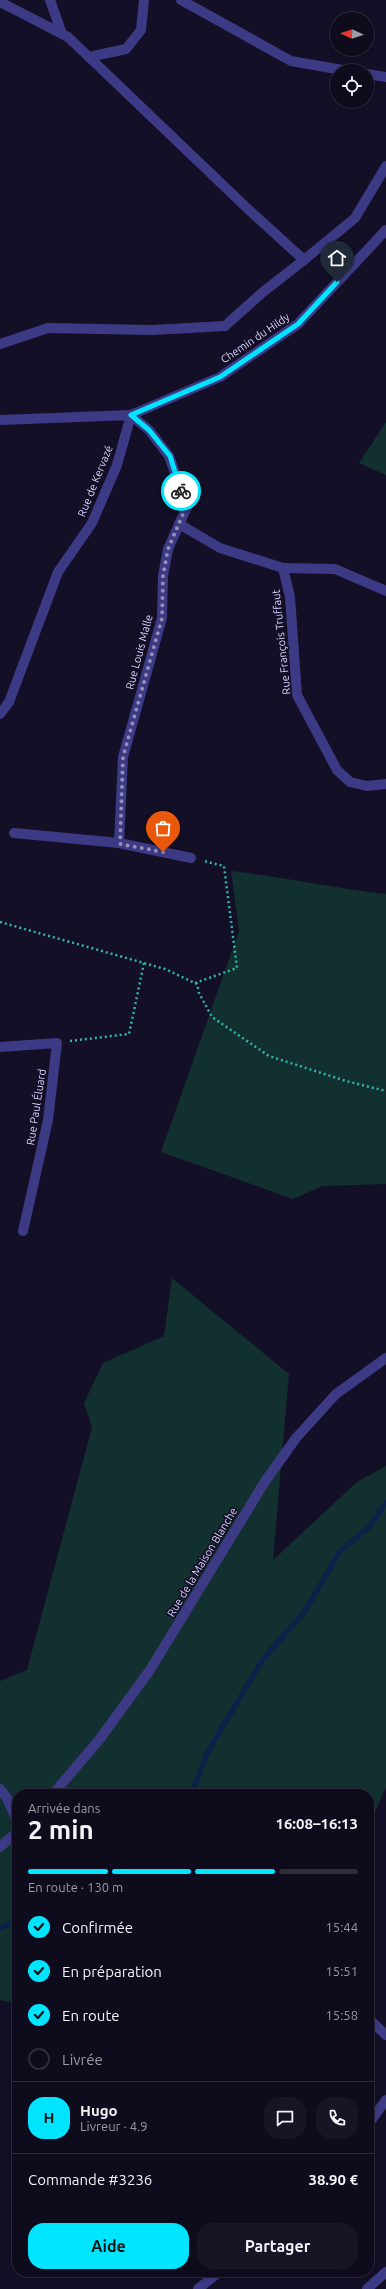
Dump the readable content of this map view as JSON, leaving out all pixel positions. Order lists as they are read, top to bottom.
{
  "streets": {
    "street": [
      "Chemin du Hildy",
      "Rue de Kervazé",
      "Rue François Truffaut",
      "Rue Louis Malle",
      "Rue Paul Éluard",
      "Rue de la Maison Blanche"
    ]
  },
  "crossings": [
    ["Chemin du Hildy", "Rue de Kervazé"],
    ["Chemin du Hildy", "Rue Louis Malle"],
    ["Rue de Kervazé", "Rue Louis Malle"]
  ],
  "north": "left",
  "page": {
    "heading": ["2 min", "Arrivée dans", "16:08–16:13"],
    "panel": [
      "Hugo",
      "Livreur · 4.9",
      "Commande #3236",
      "38.90 €"
    ],
    "bar": "En route · 130 m",
    "list": [
      ["Confirmée", "15:44"],
      ["En préparation", "15:51"],
      ["En route", "15:58"],
      "Livrée"
    ],
    "round": "H",
    "buttons": ["Aide", "Partager"]
  }
}
